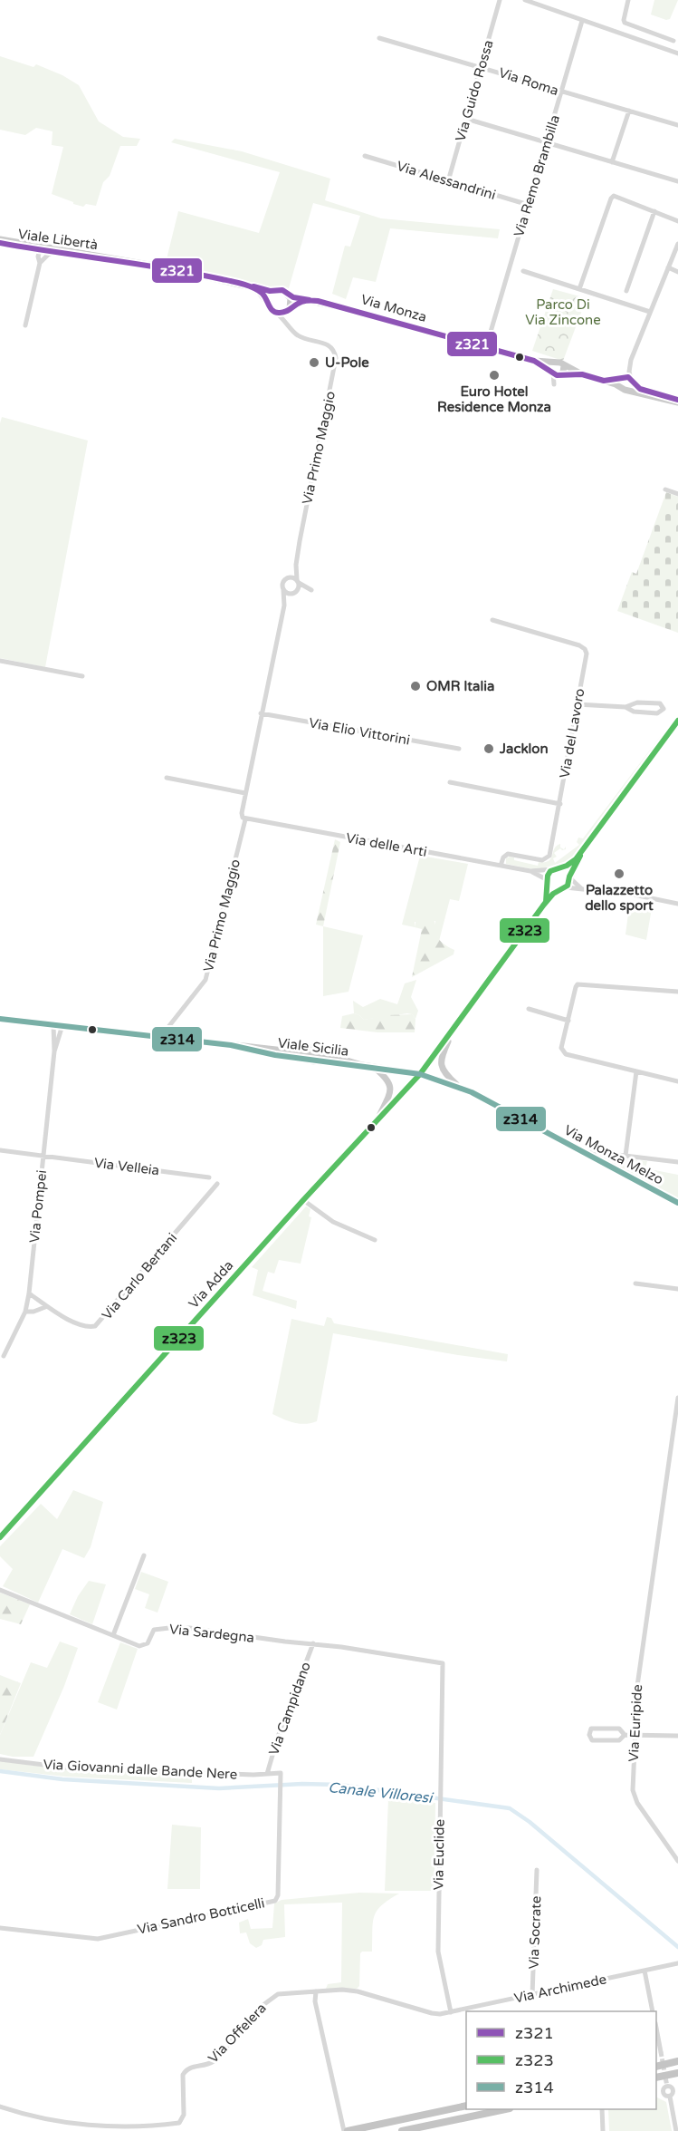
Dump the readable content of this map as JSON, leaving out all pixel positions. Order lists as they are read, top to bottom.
{
  "streets": {
    "main road": [
      "Viale Libertà",
      "Via Monza",
      "Viale Sicilia",
      "Via Monza Melzo",
      "Via Adda"
    ],
    "street": [
      "Via Roma",
      "Via Guido Rossa",
      "Via Remo Brambilla",
      "Via Alessandrini",
      "Via Primo Maggio",
      "Via Elio Vittorini",
      "Via del Lavoro",
      "Via delle Arti",
      "Via Velleia",
      "Via Pompei",
      "Via Carlo Bertani",
      "Via Sardegna",
      "Via Campidano",
      "Via Euripide",
      "Via Giovanni dalle Bande Nere",
      "Via Euclide",
      "Via Sandro Botticelli",
      "Via Socrate",
      "Via Archimede",
      "Via Offelera"
    ]
  },
  "crossings": [
    ["Via Roma", "Via Guido Rossa"],
    ["Via Roma", "Via Remo Brambilla"],
    ["Via Guido Rossa", "Via Alessandrini"],
    ["Via Remo Brambilla", "Via Alessandrini"],
    ["Viale Libertà", "Via Monza"],
    ["Viale Libertà", "Via Primo Maggio"],
    ["Via Monza", "Via Primo Maggio"],
    ["Via Primo Maggio", "Via Elio Vittorini"],
    ["Via Primo Maggio", "Via delle Arti"],
    ["Via del Lavoro", "Via delle Arti"],
    ["Viale Sicilia", "Via Monza Melzo"],
    ["Viale Sicilia", "Via Pompei"],
    ["Viale Sicilia", "Via Adda"],
    ["Via Monza Melzo", "Via Adda"],
    ["Via Velleia", "Via Pompei"],
    ["Via Pompei", "Via Carlo Bertani"],
    ["Via Sardegna", "Via Campidano"],
    ["Via Sardegna", "Via Euclide"],
    ["Via Campidano", "Via Giovanni dalle Bande Nere"],
    ["Via Giovanni dalle Bande Nere", "Via Sandro Botticelli"],
    ["Via Euclide", "Via Archimede"],
    ["Via Socrate", "Via Archimede"],
    ["Via Archimede", "Via Offelera"]
  ],
  "water": ["Canale Villoresi"],
  "parks": ["Parco Di Via Zincone"],
  "places": [
    "U-Pole",
    "Euro Hotel Residence Monza",
    "OMR Italia",
    "Jacklon",
    "Palazzetto dello sport"
  ],
  "lines": ["transit line z321", "transit line z323", "transit line z314"],
  "legend": ["z321", "z323", "z314"]
}
